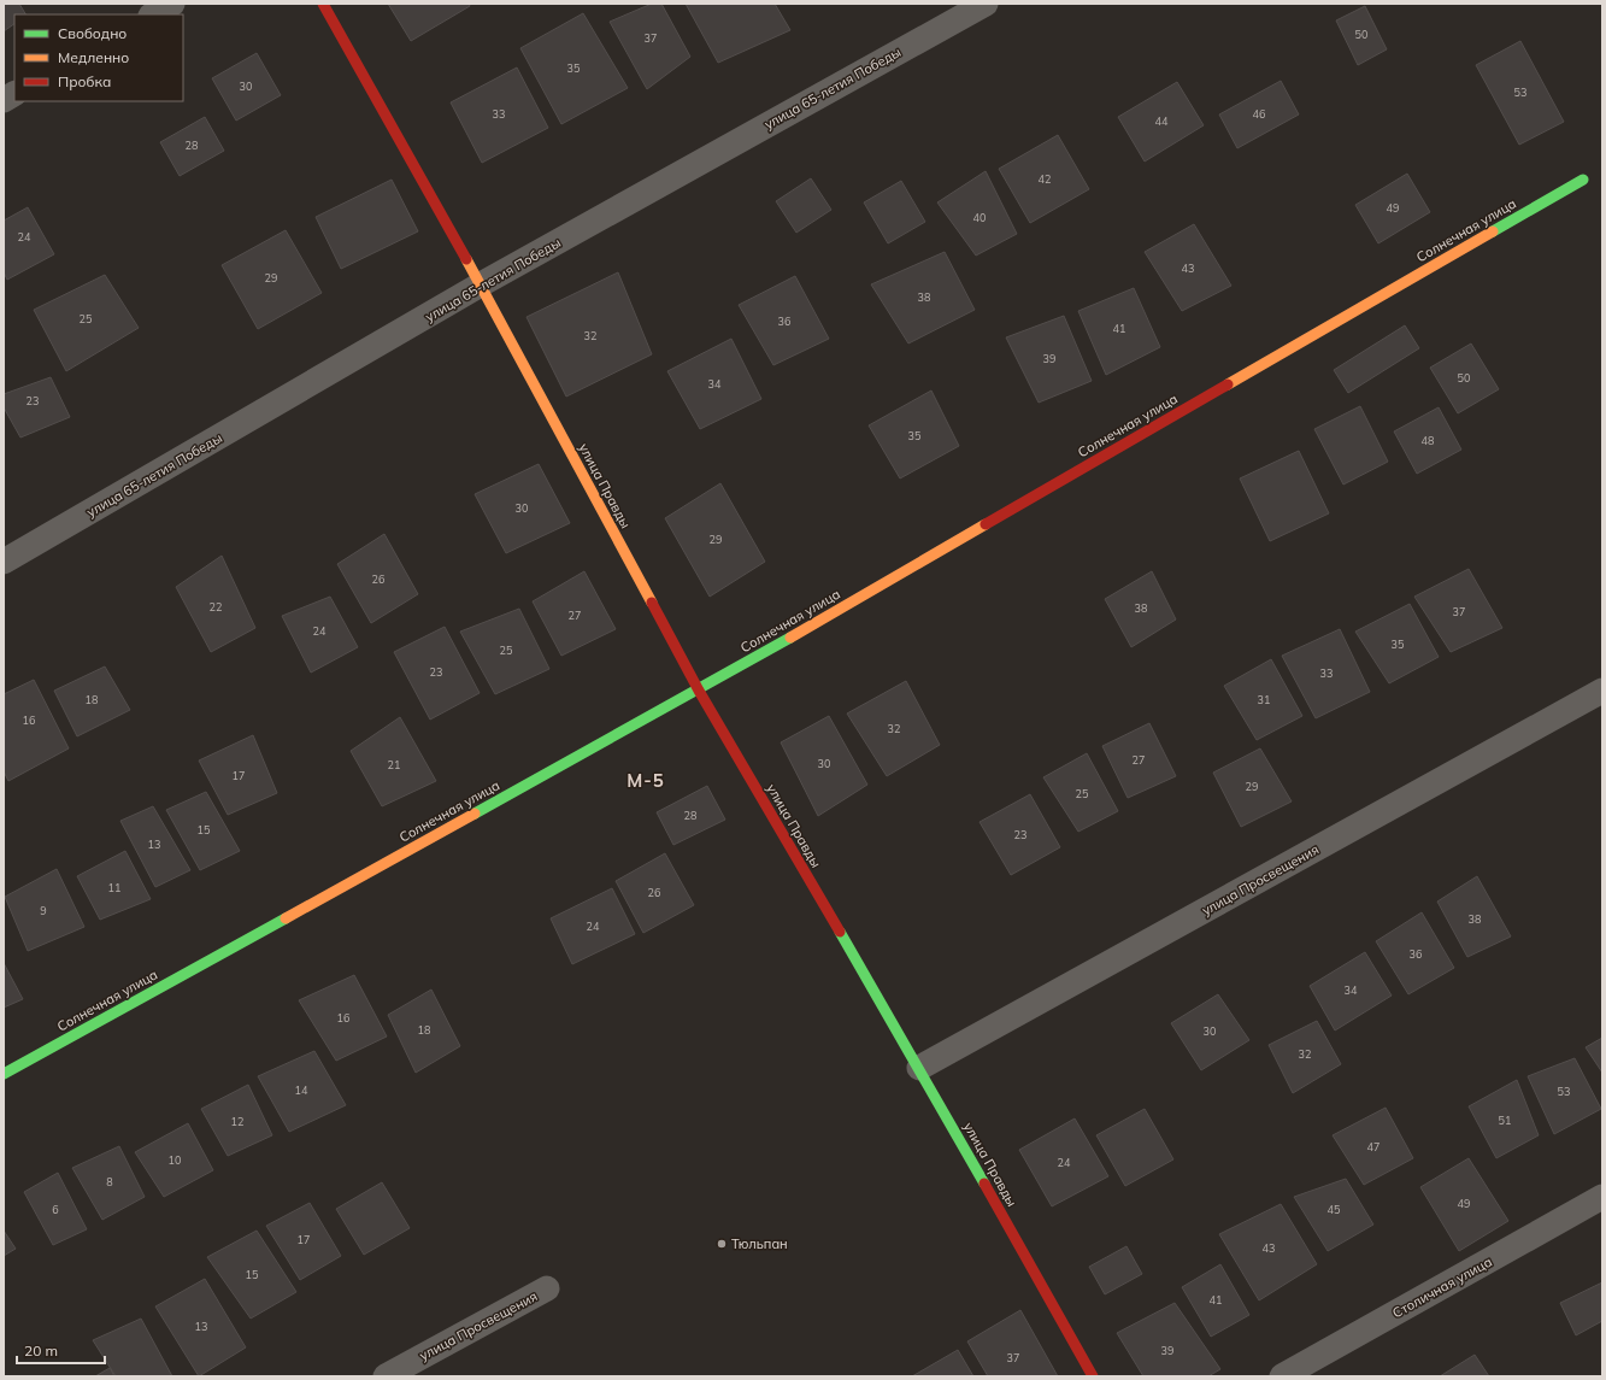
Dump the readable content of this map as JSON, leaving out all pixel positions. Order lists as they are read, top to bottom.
{
  "streets": {
    "street": [
      "улица 65-летия Победы",
      "Солнечная улица",
      "улица Правды",
      "улица Просвещения",
      "Столичная улица"
    ]
  },
  "crossings": [
    ["улица 65-летия Победы", "улица Правды"],
    ["Солнечная улица", "улица Правды"],
    ["улица Правды", "улица Просвещения"]
  ],
  "districts": ["М-5"],
  "places": ["Тюльпан"],
  "house_numbers": [
    "50",
    "37",
    "35",
    "30",
    "53",
    "33",
    "46",
    "44",
    "28",
    "42",
    "49",
    "40",
    "24",
    "43",
    "29",
    "38",
    "25",
    "36",
    "41",
    "32",
    "39",
    "50",
    "34",
    "23",
    "35",
    "48",
    "30",
    "29",
    "26",
    "22",
    "38",
    "37",
    "27",
    "24",
    "35",
    "25",
    "23",
    "33",
    "18",
    "31",
    "16",
    "32",
    "27",
    "30",
    "21",
    "17",
    "29",
    "25",
    "28",
    "15",
    "23",
    "13",
    "11",
    "26",
    "9",
    "38",
    "24",
    "36",
    "34",
    "16",
    "18",
    "30",
    "32",
    "14",
    "53",
    "51",
    "12",
    "47",
    "10",
    "24",
    "8",
    "49",
    "6",
    "45",
    "17",
    "43",
    "15",
    "41",
    "13",
    "39",
    "37"
  ],
  "legend": ["Свободно", "Медленно", "Пробка"],
  "scale_bar": "20 m"
}
